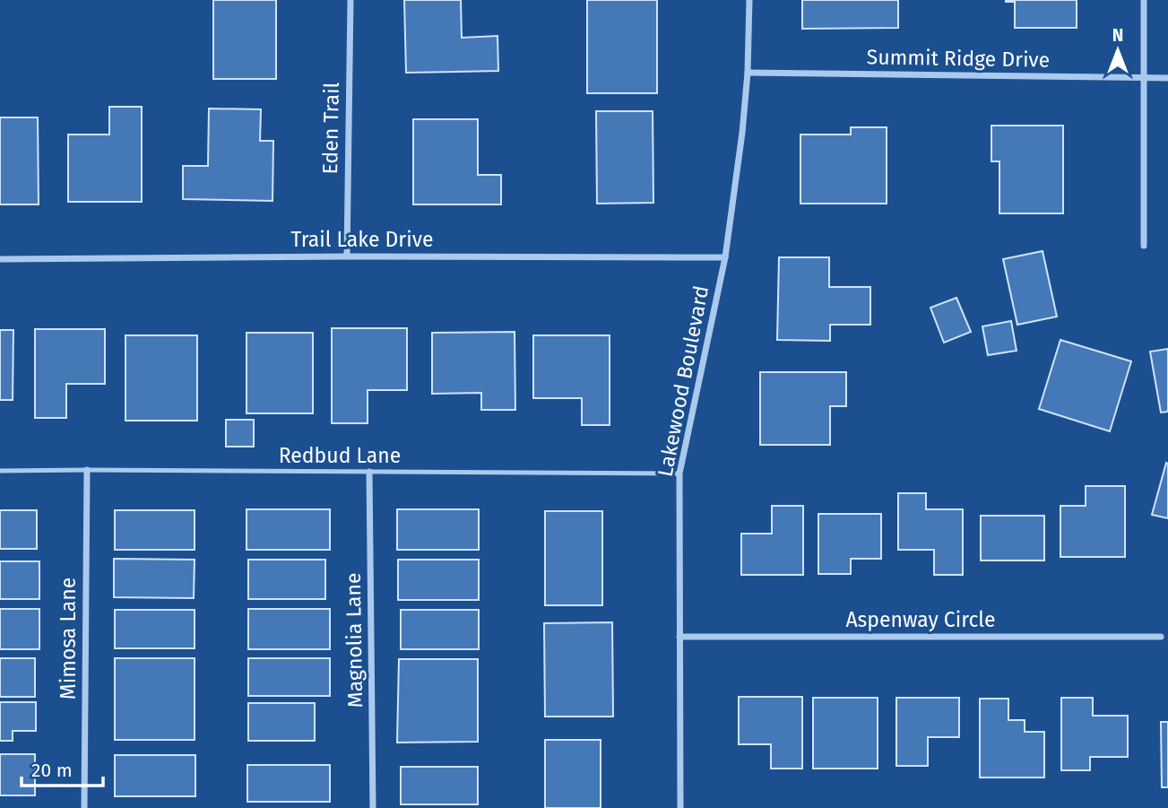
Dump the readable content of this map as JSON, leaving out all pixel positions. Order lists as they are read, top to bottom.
{
  "streets": {
    "street": [
      "Summit Ridge Drive",
      "Eden Trail",
      "Trail Lake Drive",
      "Lakewood Boulevard",
      "Aspenway Circle",
      "Mimosa Lane",
      "Magnolia Lane"
    ],
    "lane": ["Redbud Lane"]
  },
  "crossings": [
    ["Summit Ridge Drive", "Lakewood Boulevard"],
    ["Eden Trail", "Trail Lake Drive"],
    ["Trail Lake Drive", "Lakewood Boulevard"],
    ["Lakewood Boulevard", "Redbud Lane"],
    ["Lakewood Boulevard", "Aspenway Circle"],
    ["Redbud Lane", "Mimosa Lane"],
    ["Redbud Lane", "Magnolia Lane"]
  ],
  "scale_bar": "20 m",
  "north": "top"
}
